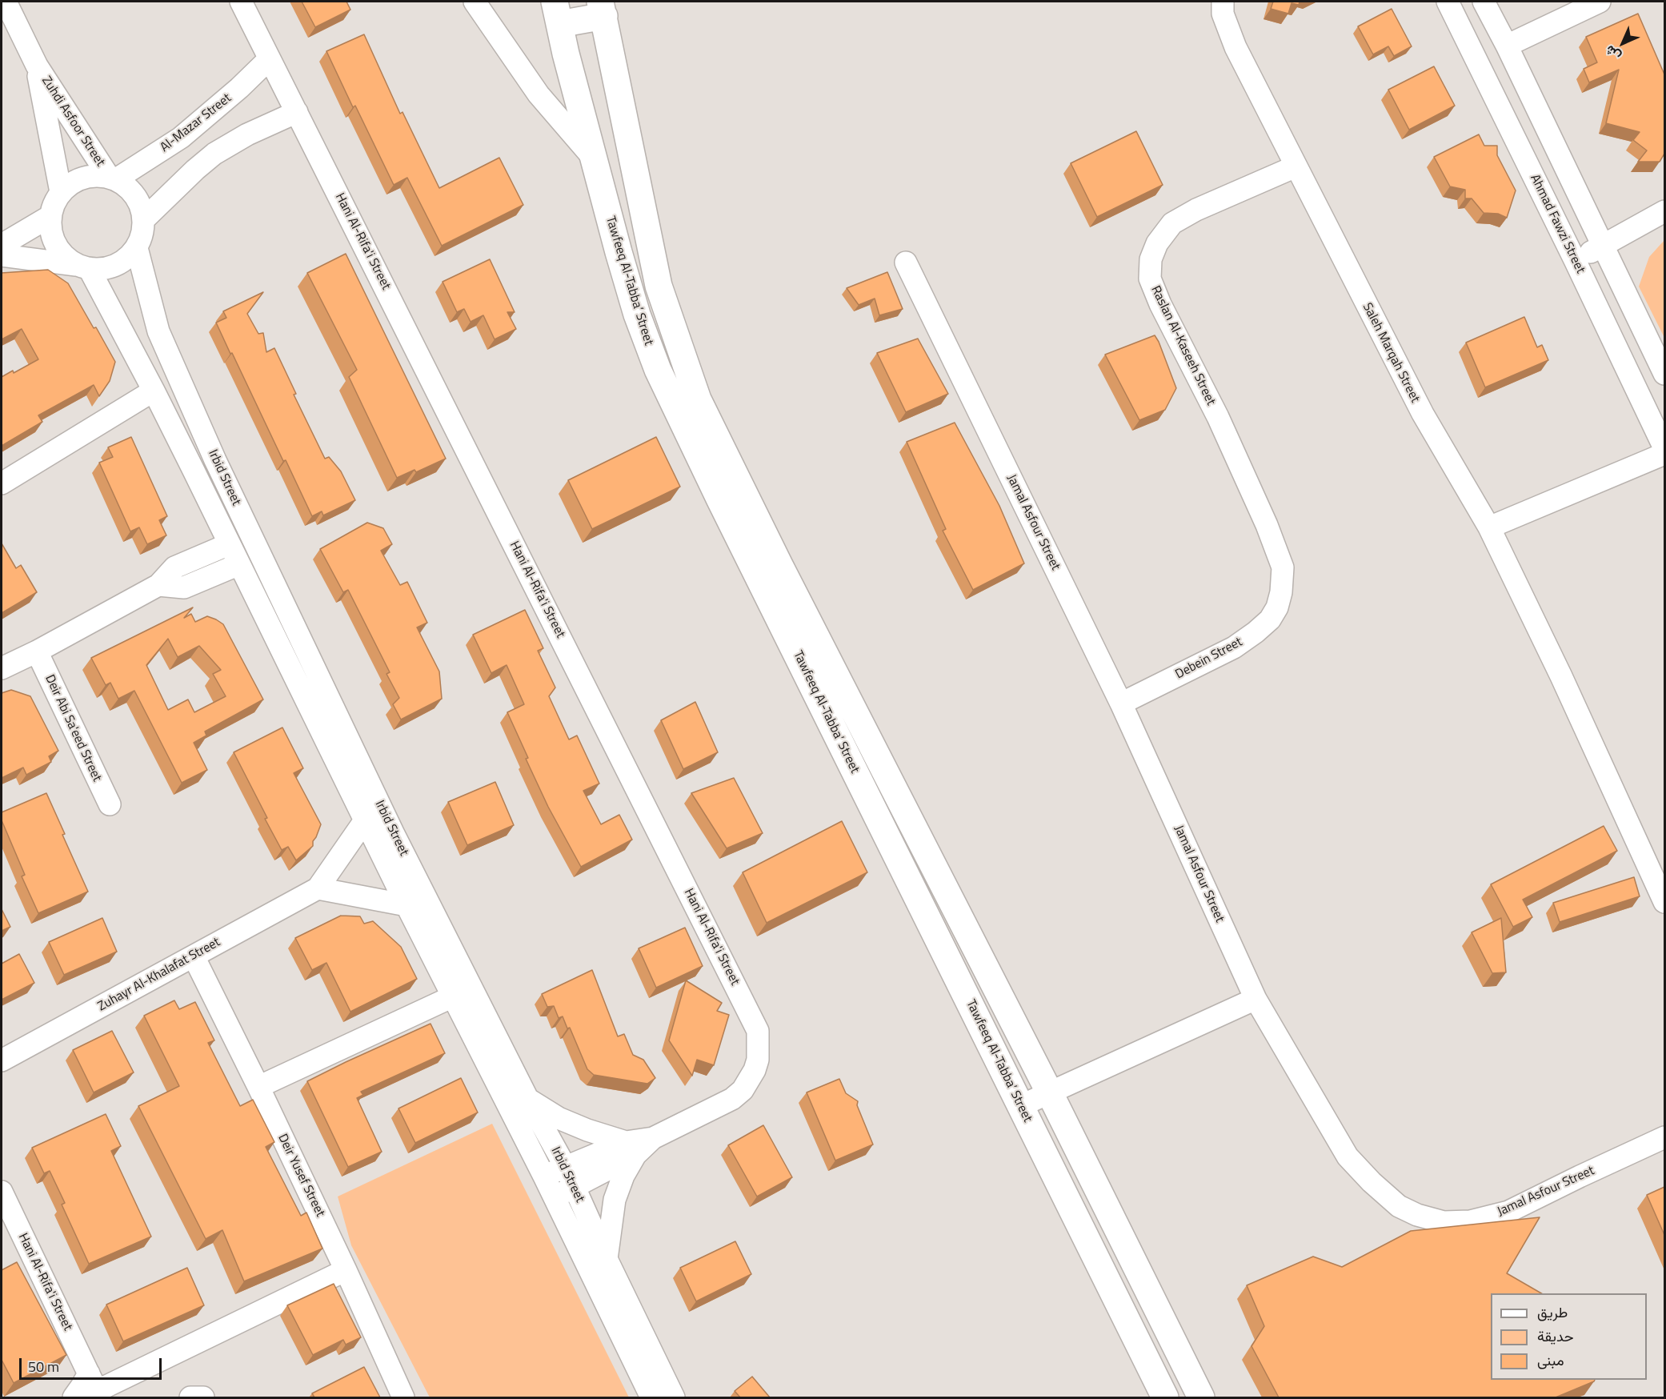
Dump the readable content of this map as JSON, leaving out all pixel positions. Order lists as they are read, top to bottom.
{
  "streets": {
    "street": [
      "Zuhdi Asfoor Street",
      "Al-Mazar Street",
      "Ahmad Fawzi Street",
      "Hani Al-Rifa'i Street",
      "Tawfeeq Al-Tabba’ Street",
      "Raslan Al-Kaseeh Street",
      "Saleh Marqah Street",
      "Irbid Street",
      "Jamal Asfour Street",
      "Debein Street",
      "Deir Abi Sa'eed Street",
      "Zuhayr Al-Khalafat Street",
      "Deir Yusef Street"
    ]
  },
  "crossings": [
    ["Zuhdi Asfoor Street", "Al-Mazar Street"],
    ["Zuhdi Asfoor Street", "Irbid Street"],
    ["Al-Mazar Street", "Hani Al-Rifa'i Street"],
    ["Al-Mazar Street", "Irbid Street"],
    ["Hani Al-Rifa'i Street", "Irbid Street"],
    ["Raslan Al-Kaseeh Street", "Saleh Marqah Street"],
    ["Raslan Al-Kaseeh Street", "Debein Street"],
    ["Irbid Street", "Zuhayr Al-Khalafat Street"],
    ["Jamal Asfour Street", "Debein Street"],
    ["Zuhayr Al-Khalafat Street", "Deir Yusef Street"]
  ],
  "legend": ["طريق", "حديقة", "مبنى"],
  "scale_bar": "50 m",
  "north": "bottom left"
}
